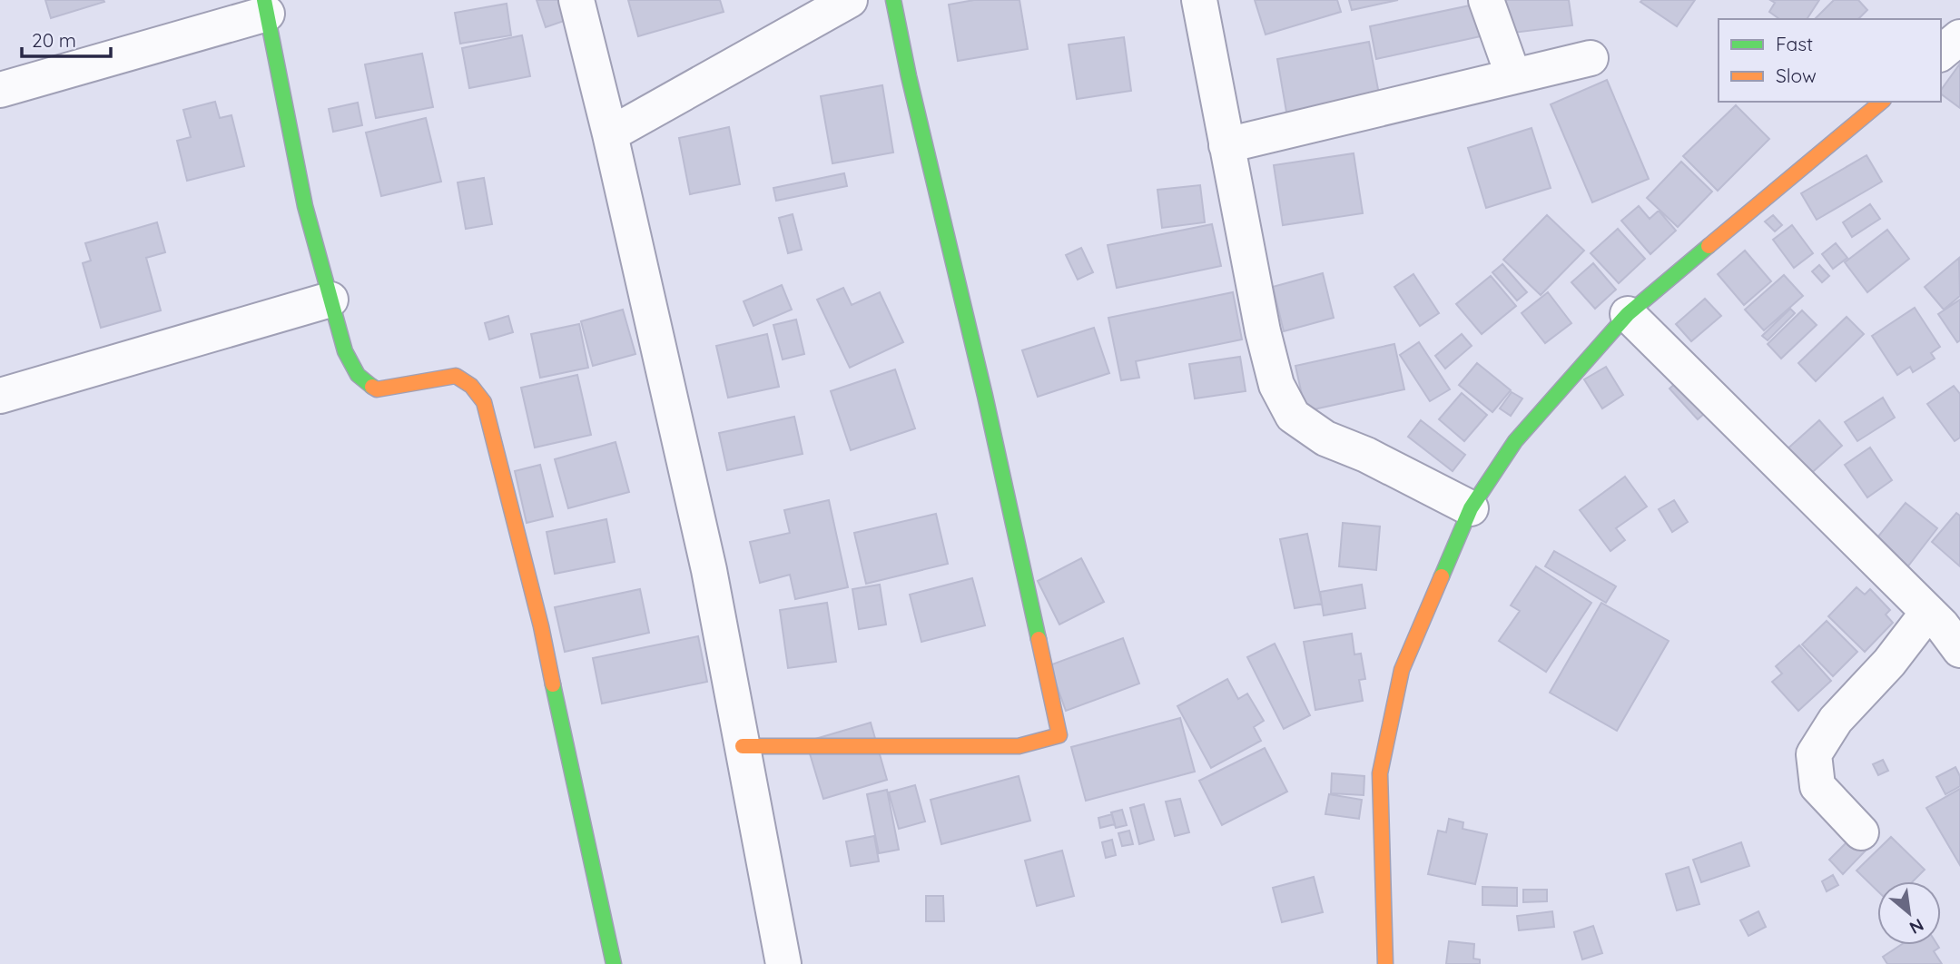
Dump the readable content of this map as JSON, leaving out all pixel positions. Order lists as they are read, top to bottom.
{
  "legend": ["Fast", "Slow"],
  "scale_bar": "20 m",
  "north": "bottom right"
}
